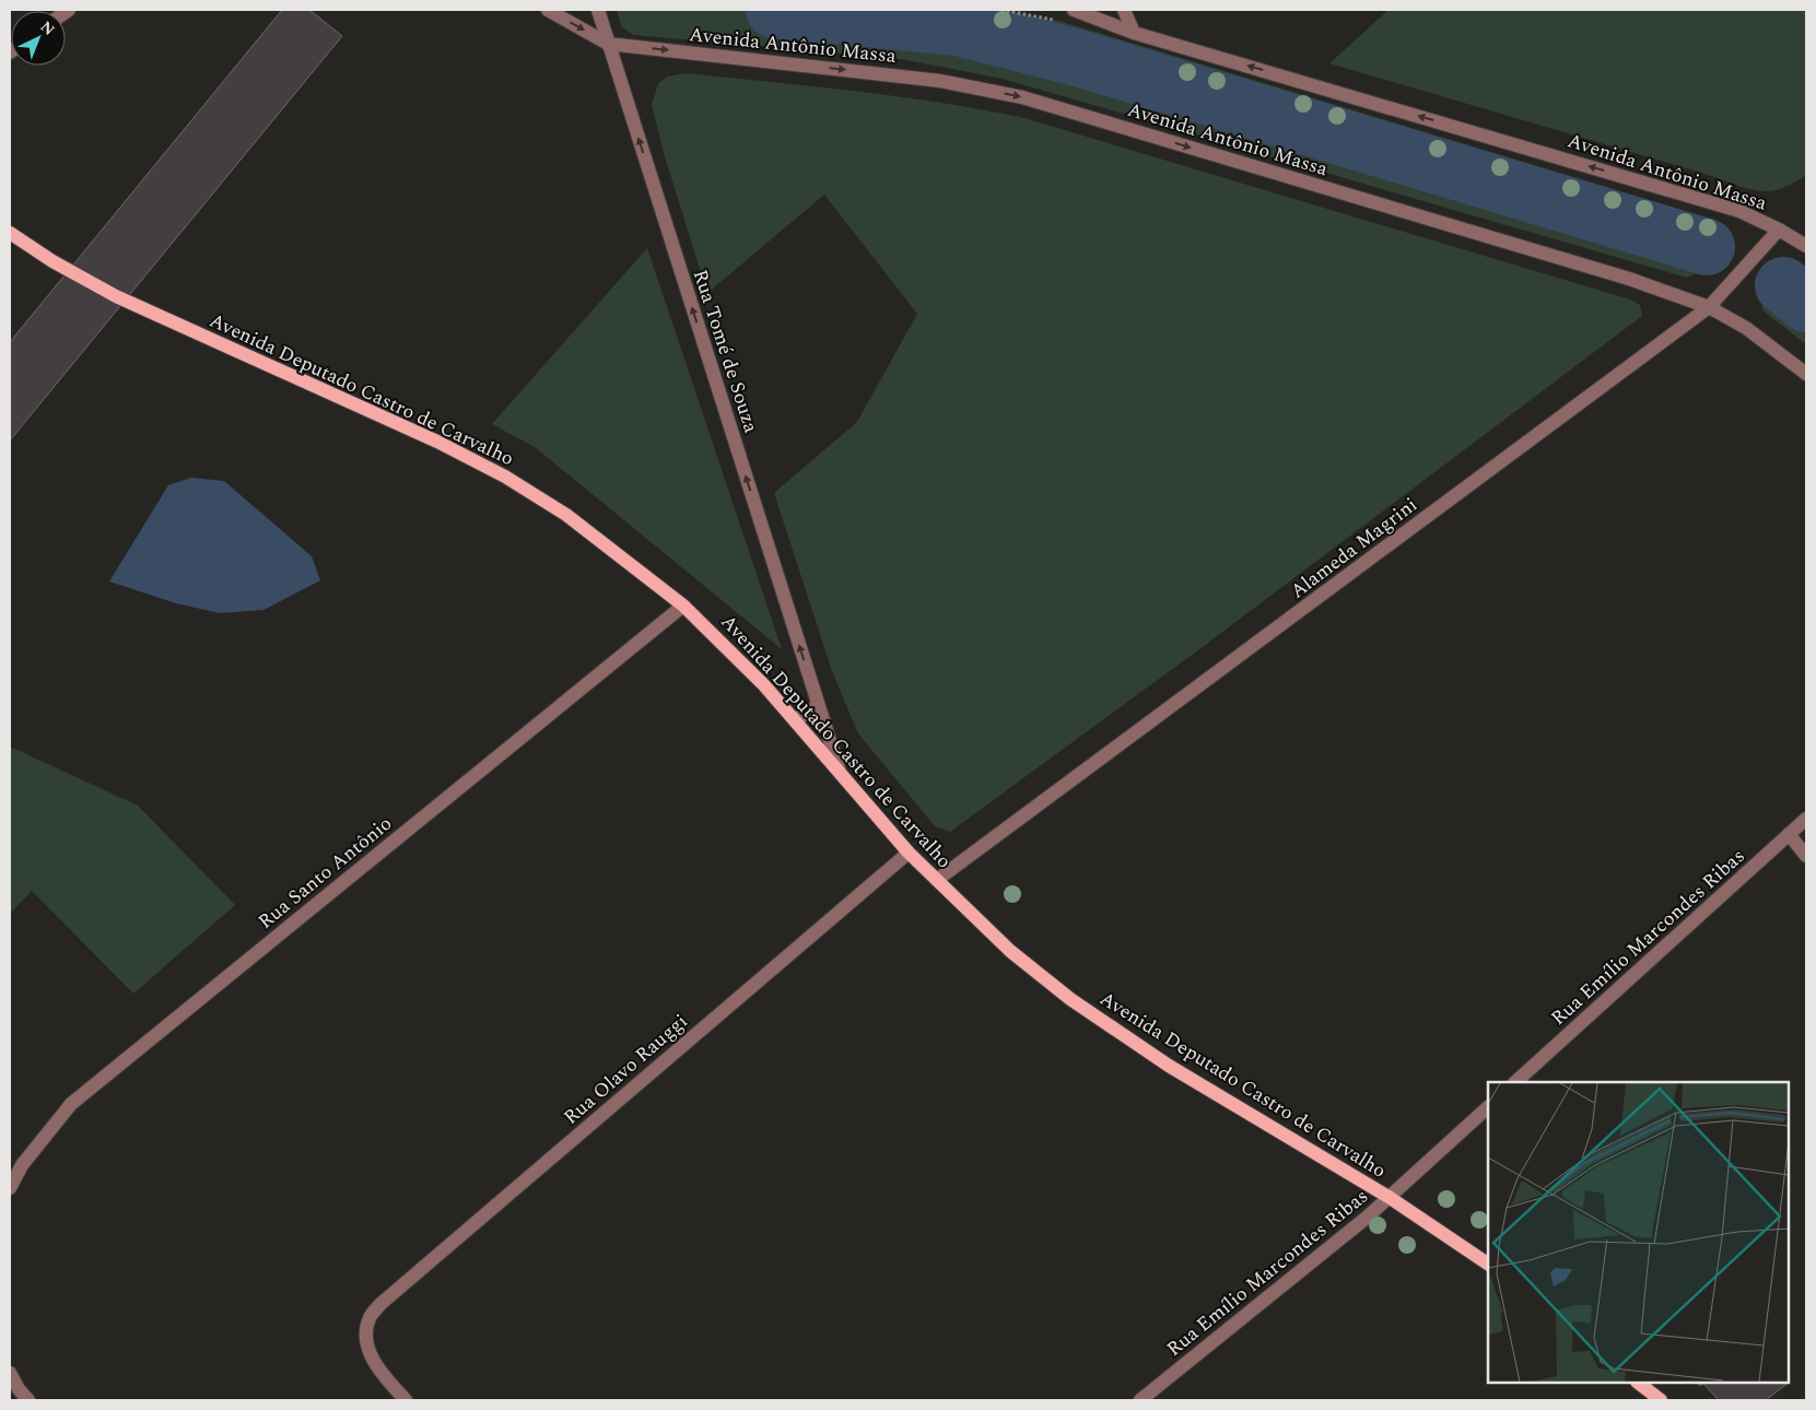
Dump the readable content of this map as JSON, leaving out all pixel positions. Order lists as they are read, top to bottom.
{
  "streets": {
    "main road": ["Avenida Deputado Castro de Carvalho"],
    "street": [
      "Avenida Antônio Massa",
      "Rua Tomé de Souza",
      "Alameda Magrini",
      "Rua Santo Antônio",
      "Rua Emílio Marcondes Ribas",
      "Rua Olavo Rauggi"
    ]
  },
  "crossings": [
    ["Avenida Antônio Massa", "Rua Tomé de Souza"],
    ["Avenida Antônio Massa", "Alameda Magrini"],
    ["Rua Tomé de Souza", "Avenida Deputado Castro de Carvalho"],
    ["Avenida Deputado Castro de Carvalho", "Alameda Magrini"],
    ["Avenida Deputado Castro de Carvalho", "Rua Santo Antônio"],
    ["Avenida Deputado Castro de Carvalho", "Rua Emílio Marcondes Ribas"],
    ["Avenida Deputado Castro de Carvalho", "Rua Olavo Rauggi"]
  ],
  "one_way": ["Rua Tomé de Souza"],
  "north": "top right"
}
